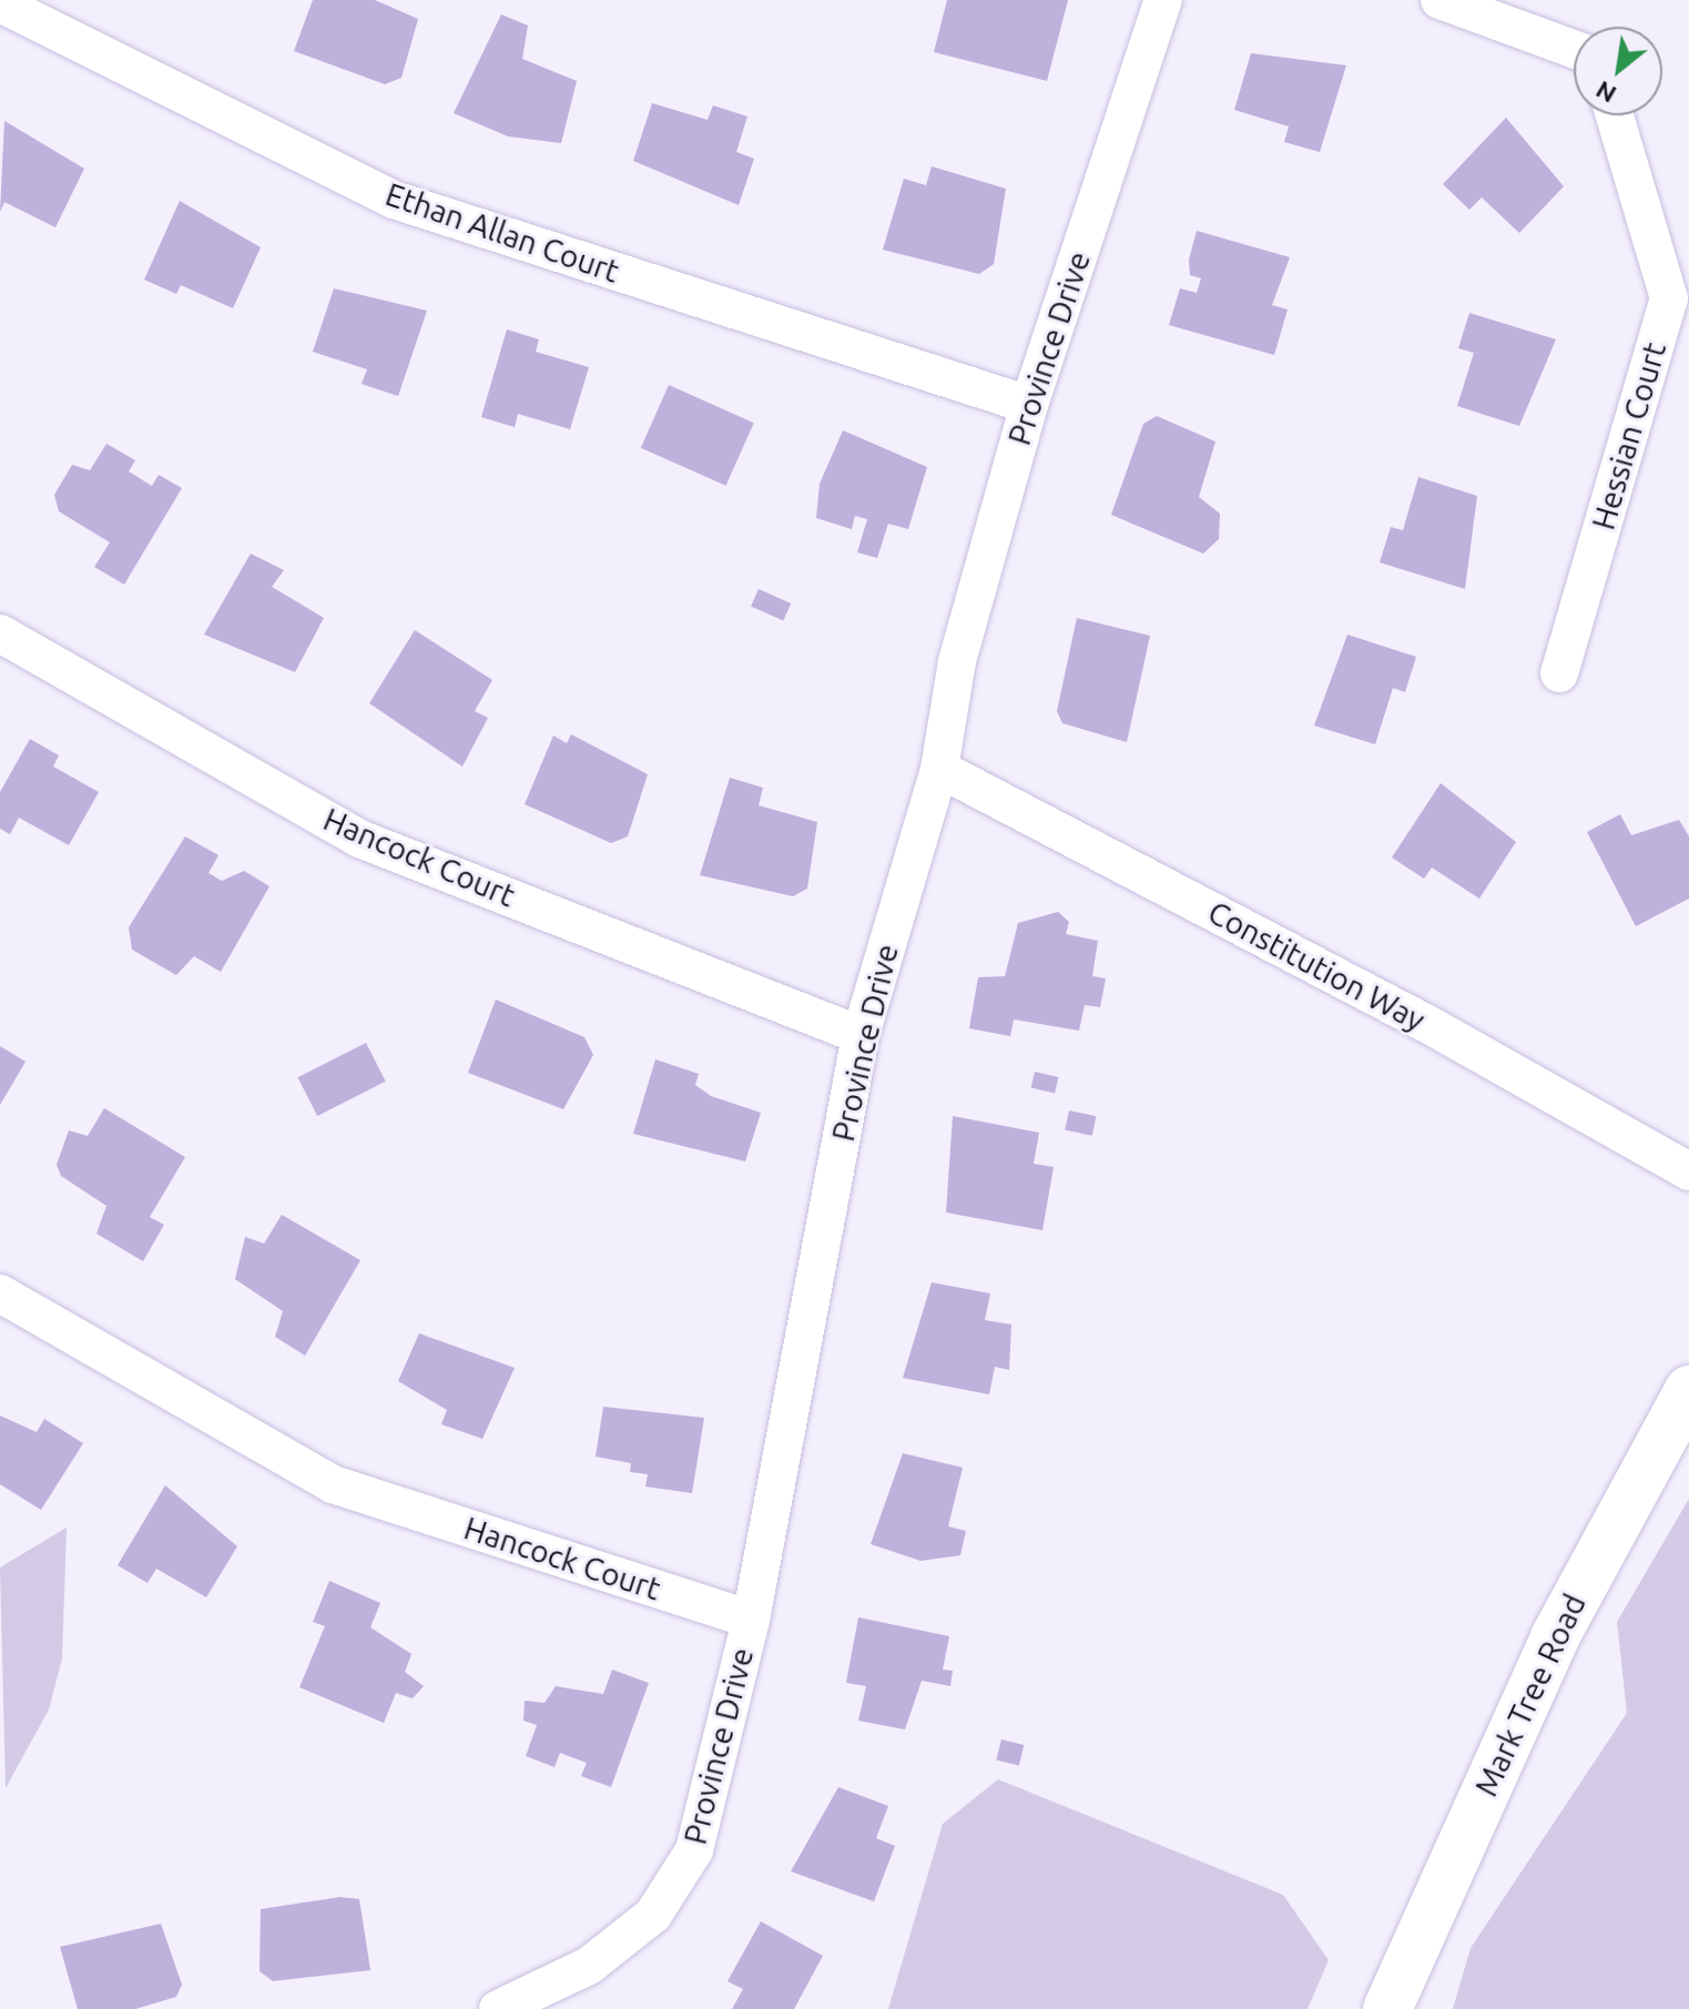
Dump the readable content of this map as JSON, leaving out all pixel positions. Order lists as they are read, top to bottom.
{
  "streets": {
    "main road": ["Mark Tree Road"],
    "street": [
      "Ethan Allan Court",
      "Province Drive",
      "Hessian Court",
      "Hancock Court",
      "Constitution Way"
    ]
  },
  "crossings": [
    ["Ethan Allan Court", "Province Drive"],
    ["Province Drive", "Hancock Court"],
    ["Province Drive", "Constitution Way"]
  ],
  "north": "bottom left"
}
